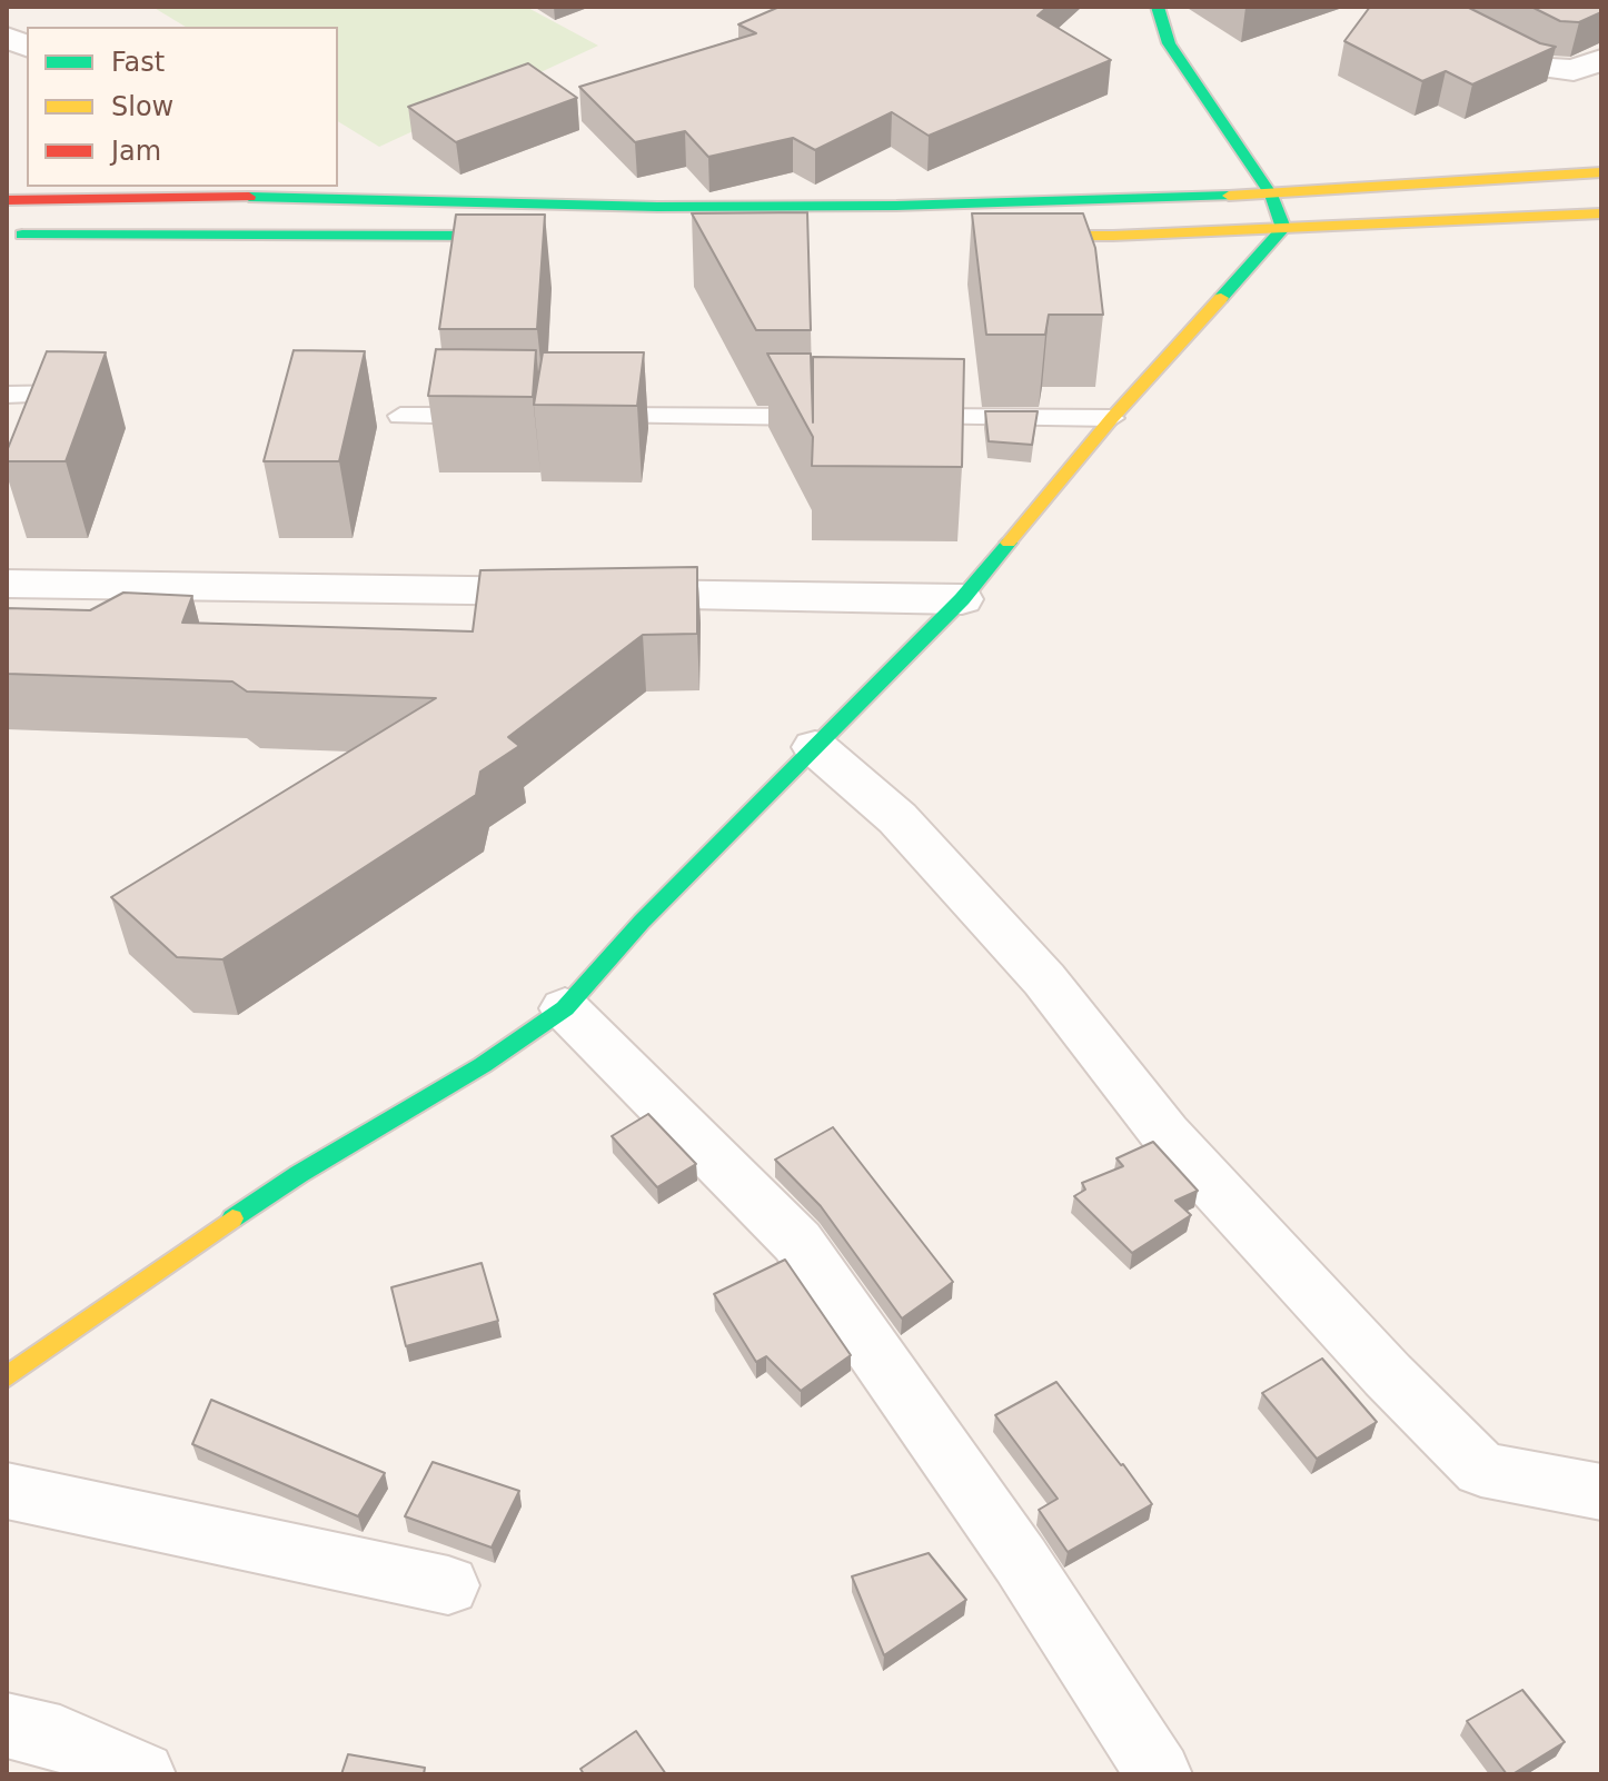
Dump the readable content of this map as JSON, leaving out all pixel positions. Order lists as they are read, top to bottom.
{
  "legend": ["Fast", "Slow", "Jam"]
}
